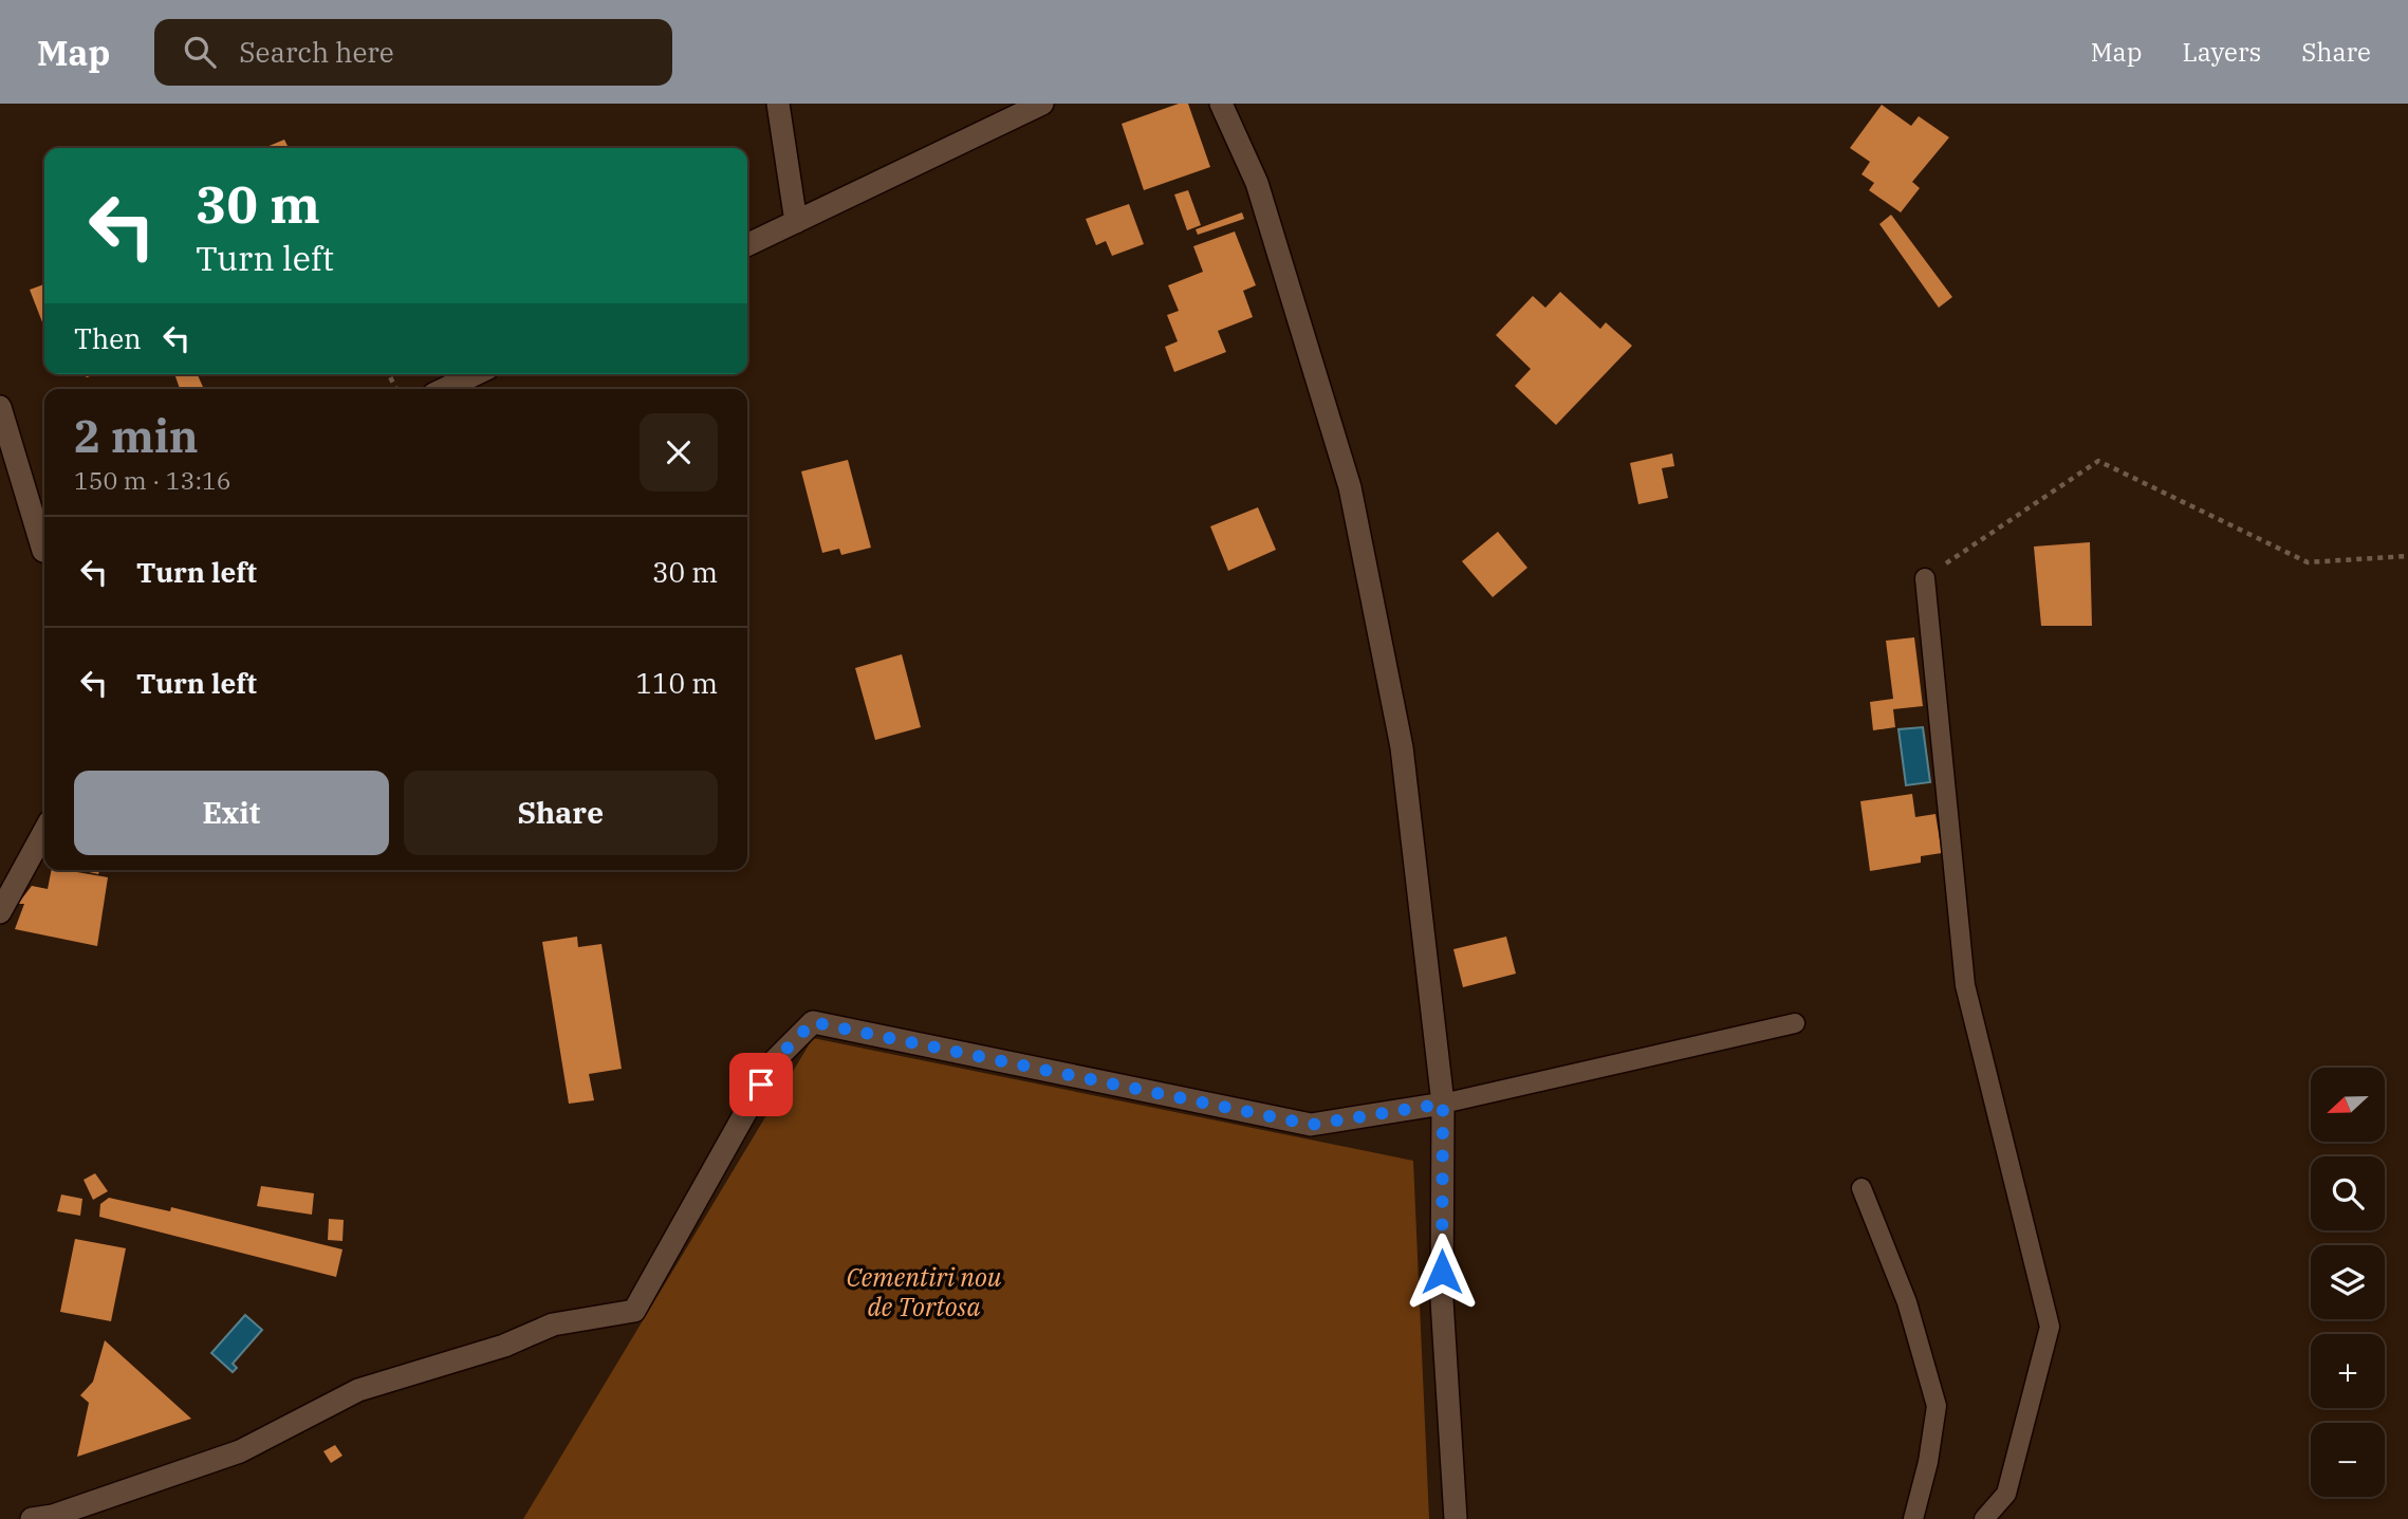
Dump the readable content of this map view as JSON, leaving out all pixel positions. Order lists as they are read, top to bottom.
{
  "parks": ["Cementiri nou de Tortosa"],
  "north": "left",
  "page": {
    "header": "Map",
    "search": "Search here",
    "nav": ["Map", "Layers", "Share"],
    "turn": ["30 m", "Turn left"],
    "then": "Then",
    "heading": ["2 min", "150 m · 13:16"],
    "list": [
      {
        "name": "Turn left",
        "value": "30 m"
      },
      {
        "name": "Turn left",
        "value": "110 m"
      }
    ],
    "buttons": ["Exit", "Share"],
    "map_buttons": ["+", "−"]
  }
}
